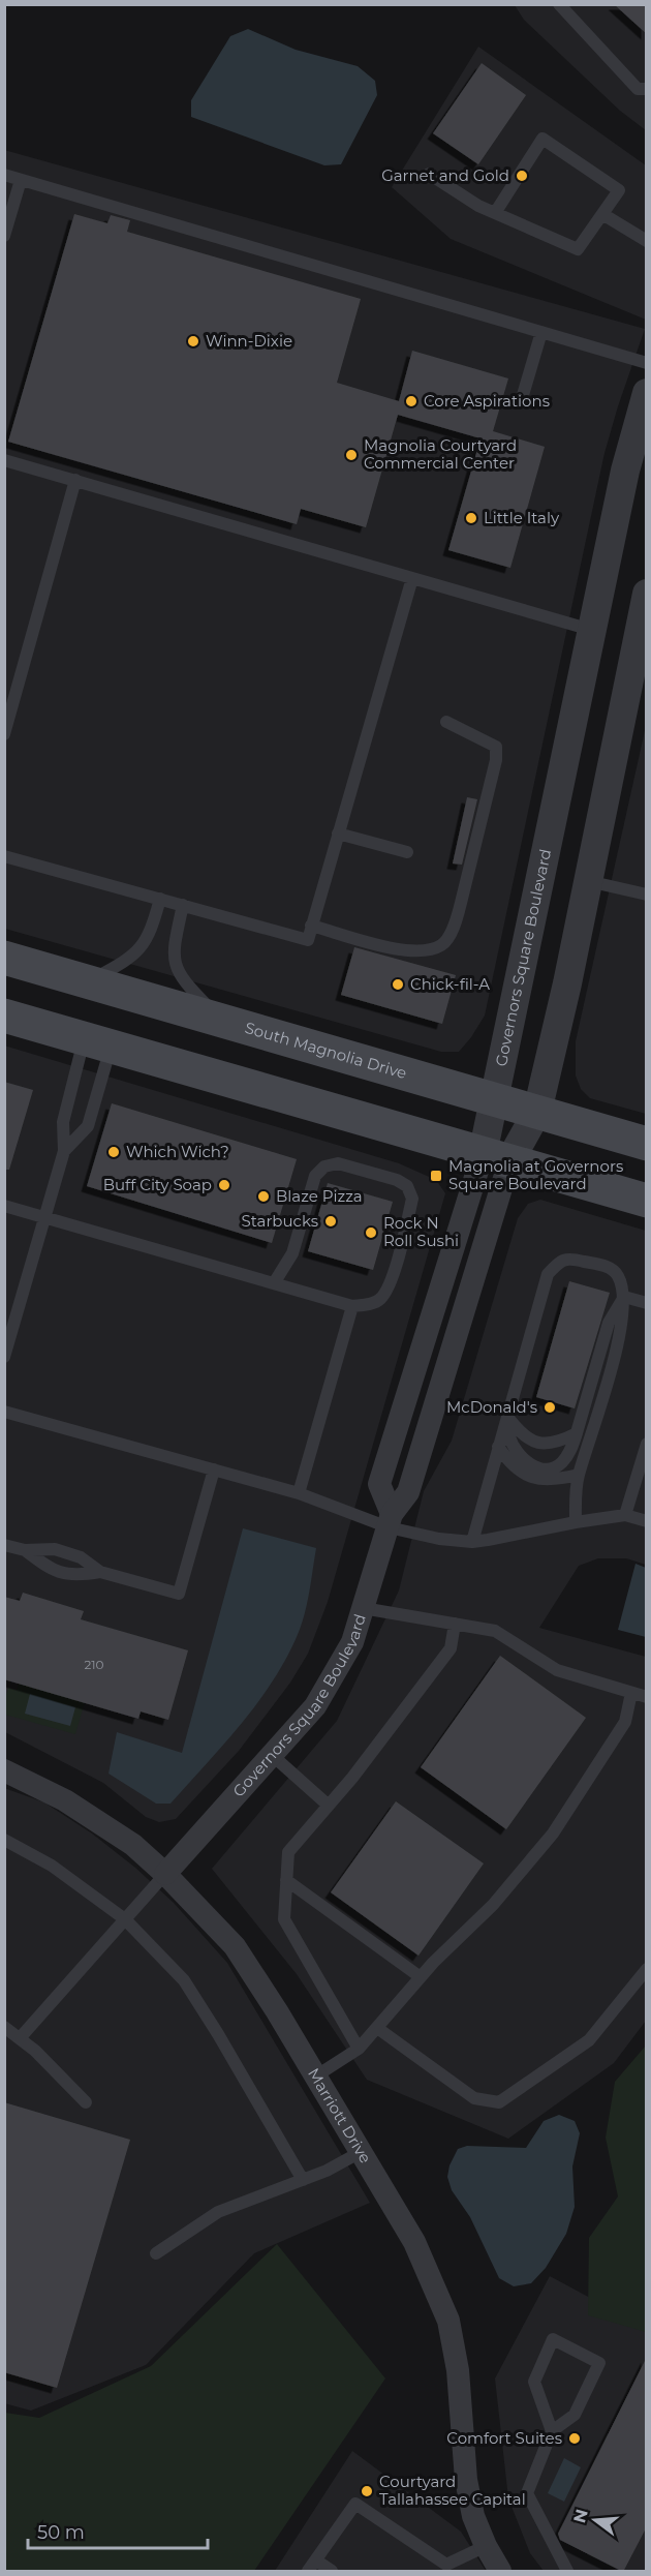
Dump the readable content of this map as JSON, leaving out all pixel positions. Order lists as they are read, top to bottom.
{
  "streets": {
    "main road": ["South Magnolia Drive"],
    "street": ["Governors Square Boulevard", "Marriott Drive"]
  },
  "crossings": [
    ["Governors Square Boulevard", "South Magnolia Drive"],
    ["Governors Square Boulevard", "Marriott Drive"]
  ],
  "places": {
    "other": [
      "Garnet and Gold",
      "Winn-Dixie",
      "Core Aspirations",
      "Magnolia Courtyard Commercial Center",
      "Little Italy",
      "Chick-fil-A",
      "Which Wich?",
      "Buff City Soap",
      "Blaze Pizza",
      "Starbucks",
      "Rock N Roll Sushi",
      "McDonald's",
      "Comfort Suites",
      "Courtyard Tallahassee Capital"
    ],
    "transit": ["Magnolia at Governors Square Boulevard"]
  },
  "house_numbers": ["210"],
  "scale_bar": "50 m",
  "north": "left"
}
